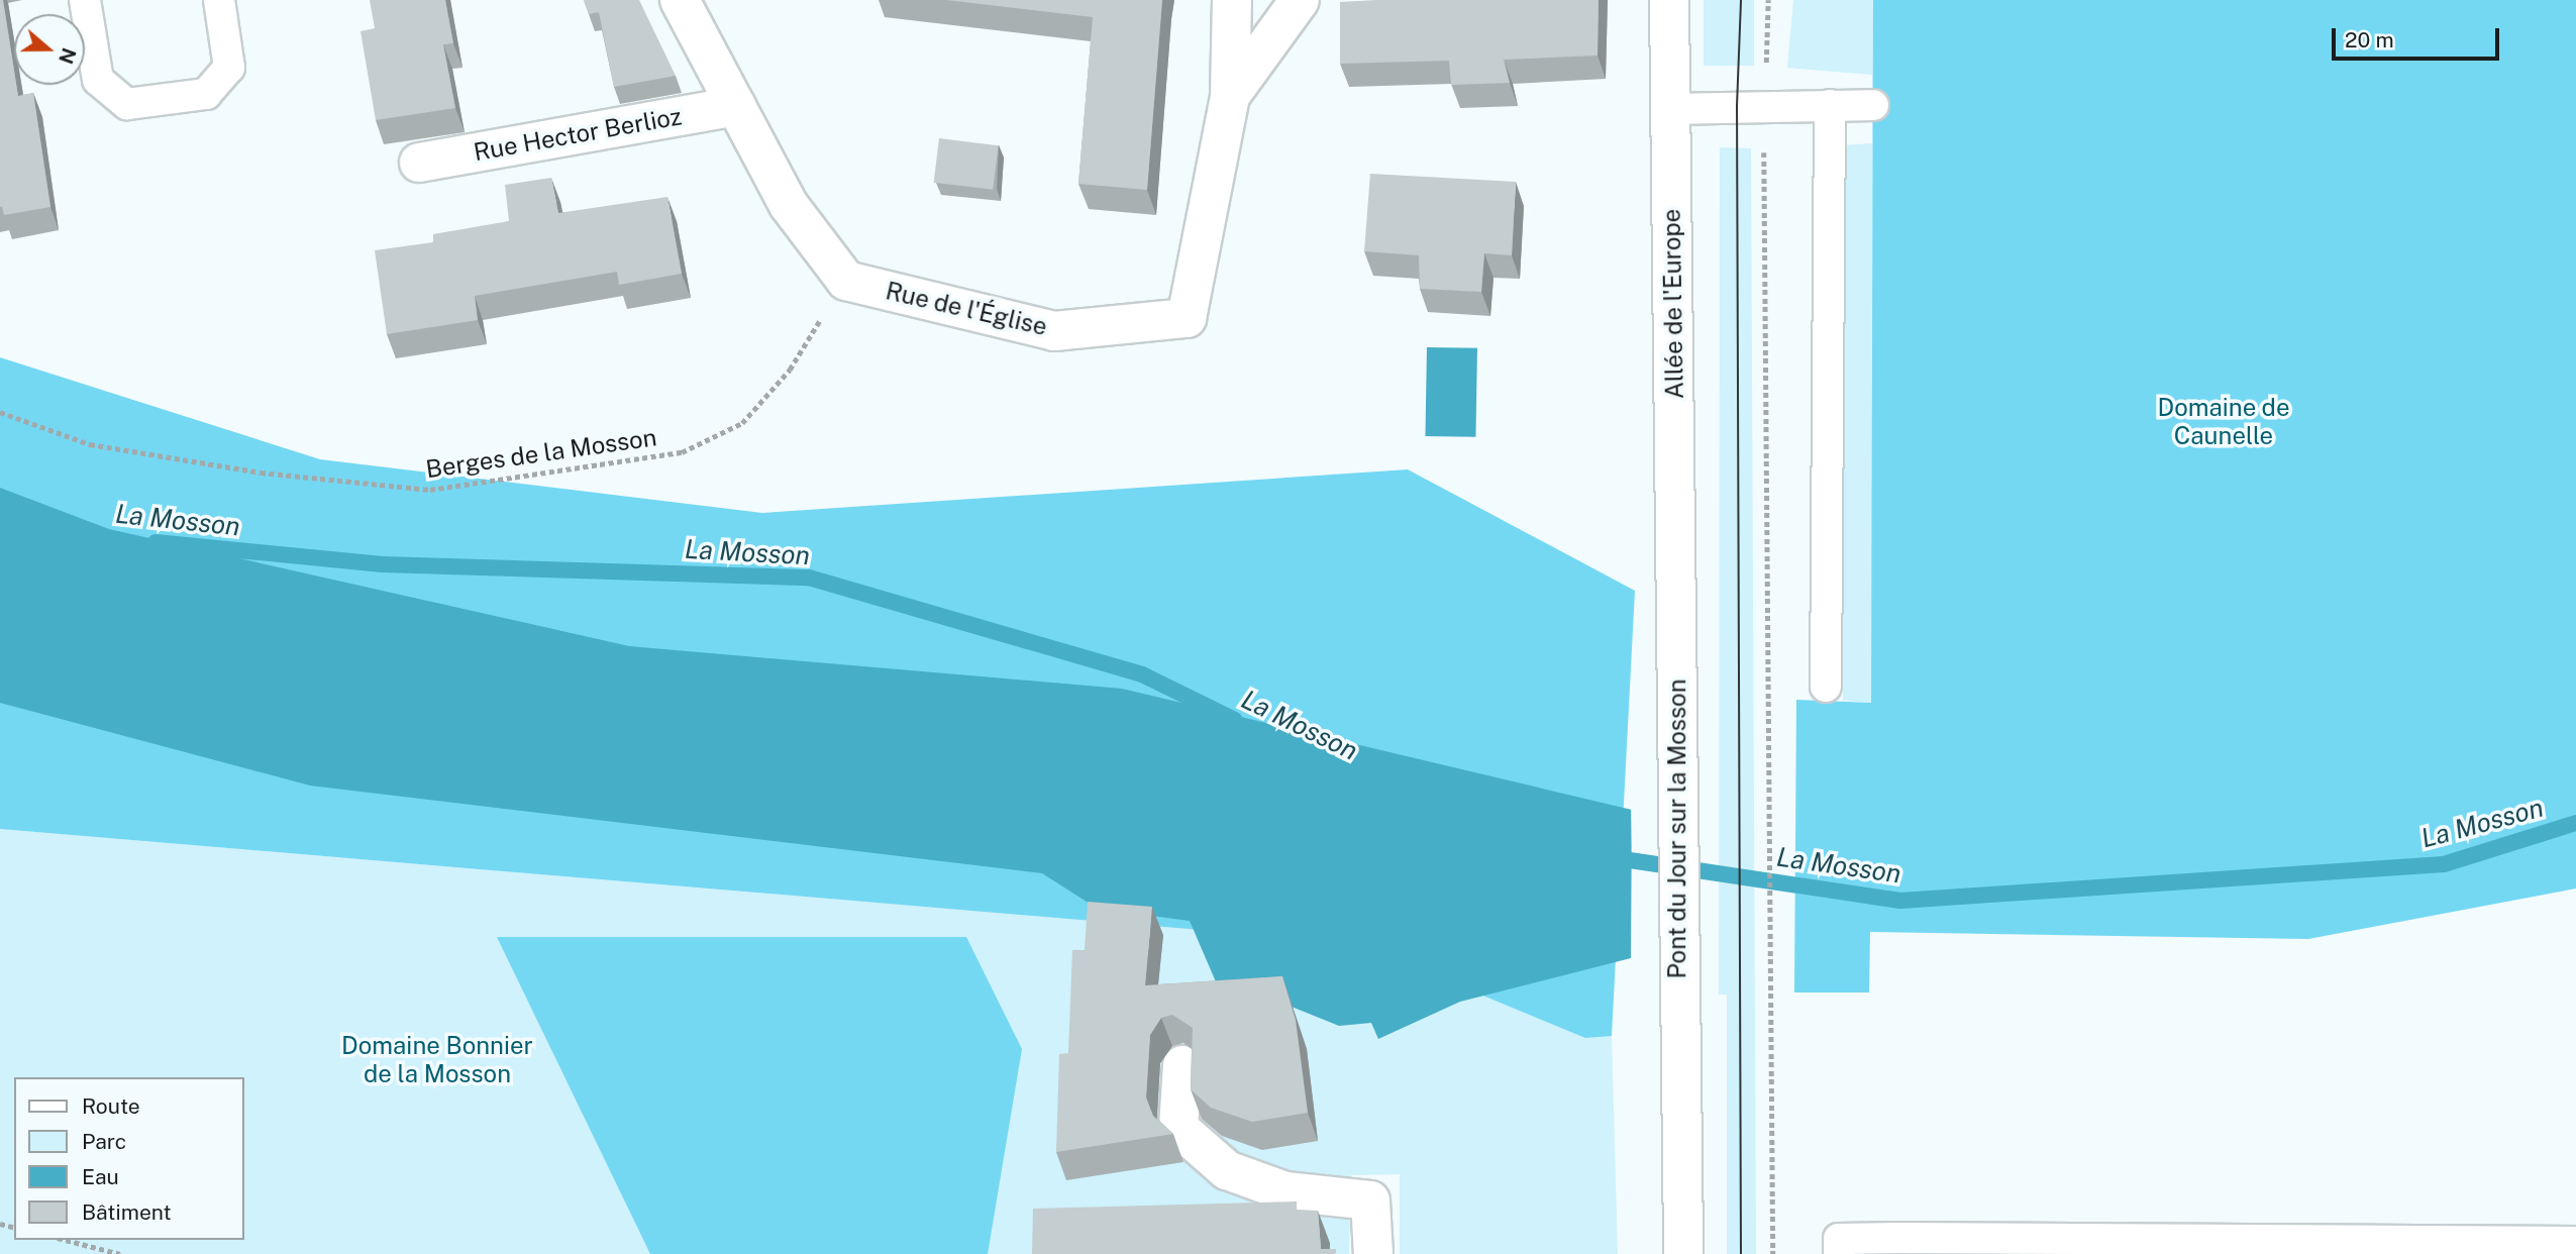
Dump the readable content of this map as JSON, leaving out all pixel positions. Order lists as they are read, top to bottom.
{
  "streets": {
    "street": [
      "Rue Hector Berlioz",
      "Allée de l'Europe",
      "Rue de l'Église",
      "Pont du Jour sur la Mosson"
    ],
    "path": ["Berges de la Mosson"]
  },
  "crossings": [
    ["Allée de l'Europe", "Pont du Jour sur la Mosson"],
    ["Rue de l'Église", "Berges de la Mosson"]
  ],
  "water": ["La Mosson"],
  "parks": ["Domaine de Caunelle", "Domaine Bonnier de la Mosson"],
  "legend": [
    "Route",
    "Parc",
    "Eau",
    "Bâtiment"
  ],
  "scale_bar": "20 m",
  "north": "right"
}
